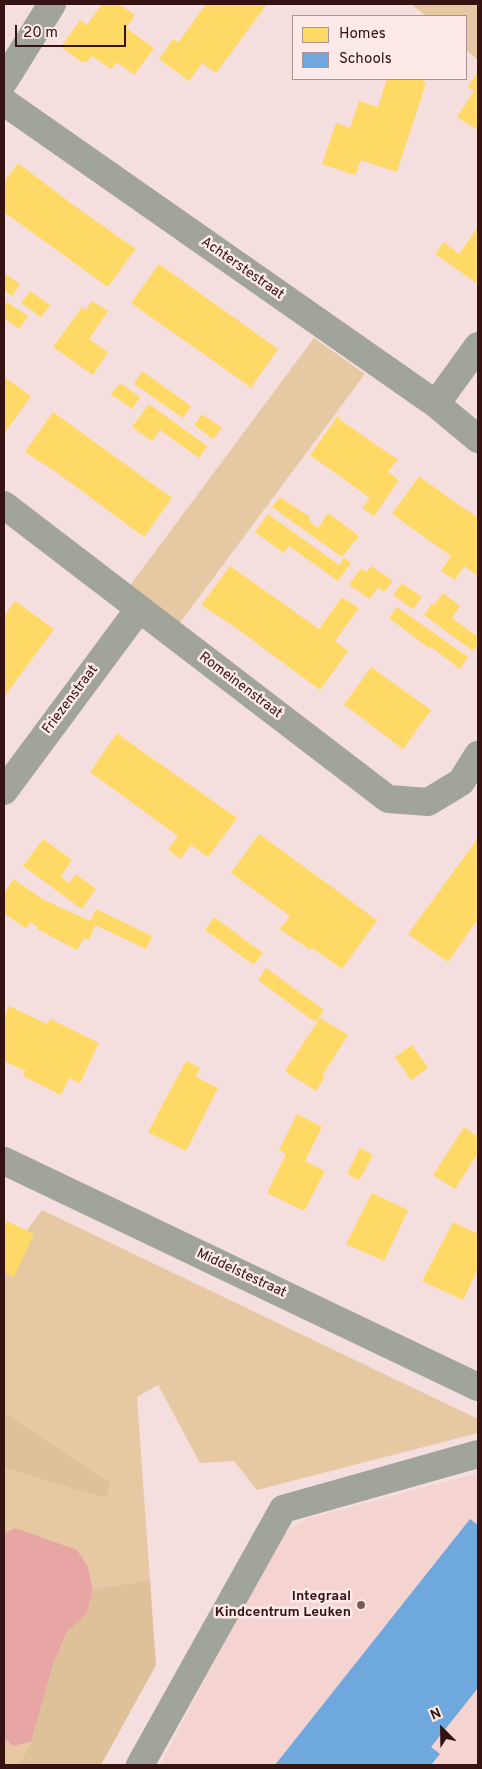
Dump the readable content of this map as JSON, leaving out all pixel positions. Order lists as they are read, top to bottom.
{
  "streets": {
    "street": [
      "Achterstestraat",
      "Romeinenstraat",
      "Friezenstraat",
      "Middelstestraat"
    ]
  },
  "crossings": [
    ["Romeinenstraat", "Friezenstraat"]
  ],
  "places": ["Integraal Kindcentrum Leuken"],
  "legend": ["Homes", "Schools"],
  "scale_bar": "20 m",
  "north": "top left"
}
